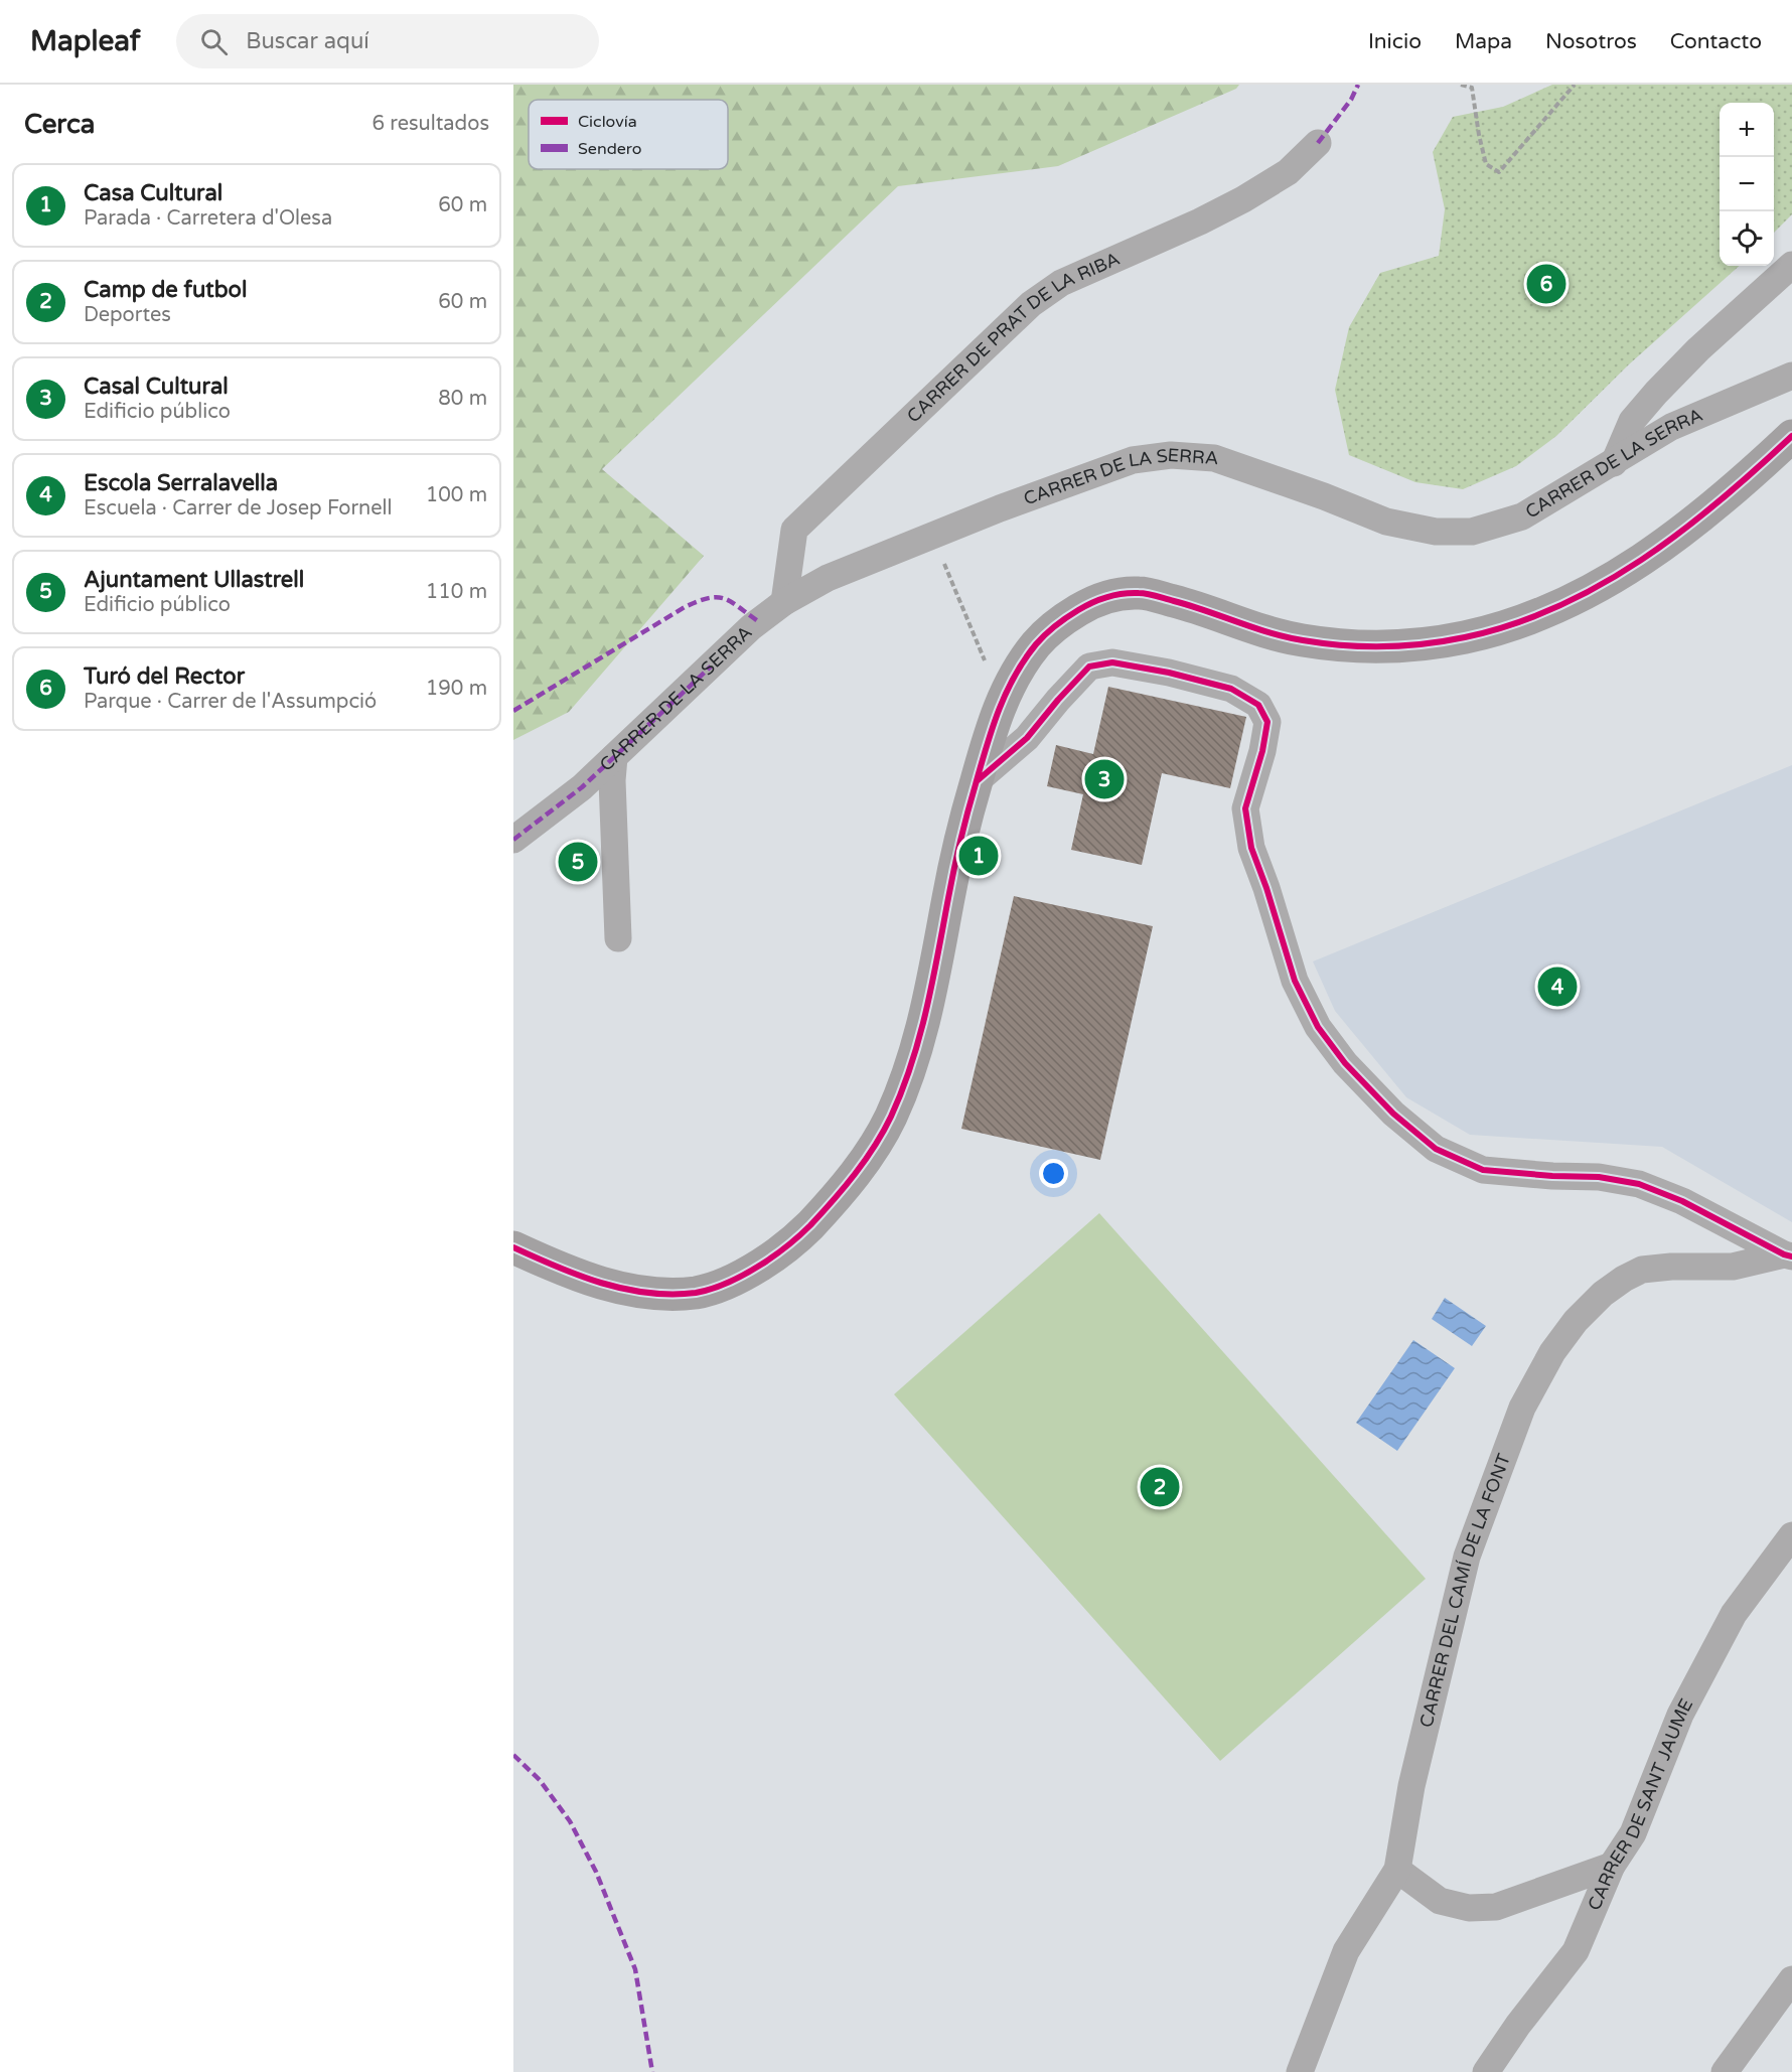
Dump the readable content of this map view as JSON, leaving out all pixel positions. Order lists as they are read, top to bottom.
{
  "streets": {
    "street": [
      "CARRER DE PRAT DE LA RIBA",
      "CARRER DE LA SERRA",
      "CARRER DEL CAMÍ DE LA FONT",
      "CARRER DE SANT JAUME"
    ]
  },
  "crossings": [
    ["CARRER DE PRAT DE LA RIBA", "CARRER DE LA SERRA"]
  ],
  "legend": ["Ciclovía", "Sendero"],
  "page": {
    "header": "Mapleaf",
    "search": "Buscar aquí",
    "nav": [
      "Inicio",
      "Mapa",
      "Nosotros",
      "Contacto"
    ],
    "heading": ["Cerca", "6 resultados"],
    "map_buttons": ["+", "−"],
    "list": [
      {
        "mark": "1",
        "name": "Casa Cultural",
        "note": "Parada · Carretera d'Olesa",
        "value": "60 m"
      },
      {
        "mark": "2",
        "name": "Camp de futbol",
        "note": "Deportes",
        "value": "60 m"
      },
      {
        "mark": "3",
        "name": "Casal Cultural",
        "note": "Edificio público",
        "value": "80 m"
      },
      {
        "mark": "4",
        "name": "Escola Serralavella",
        "note": "Escuela · Carrer de Josep Fornell",
        "value": "100 m"
      },
      {
        "mark": "5",
        "name": "Ajuntament Ullastrell",
        "note": "Edificio público",
        "value": "110 m"
      },
      {
        "mark": "6",
        "name": "Turó del Rector",
        "note": "Parque · Carrer de l'Assumpció",
        "value": "190 m"
      }
    ],
    "pins": [
      "6",
      "3",
      "1",
      "5",
      "4",
      "2"
    ]
  }
}
